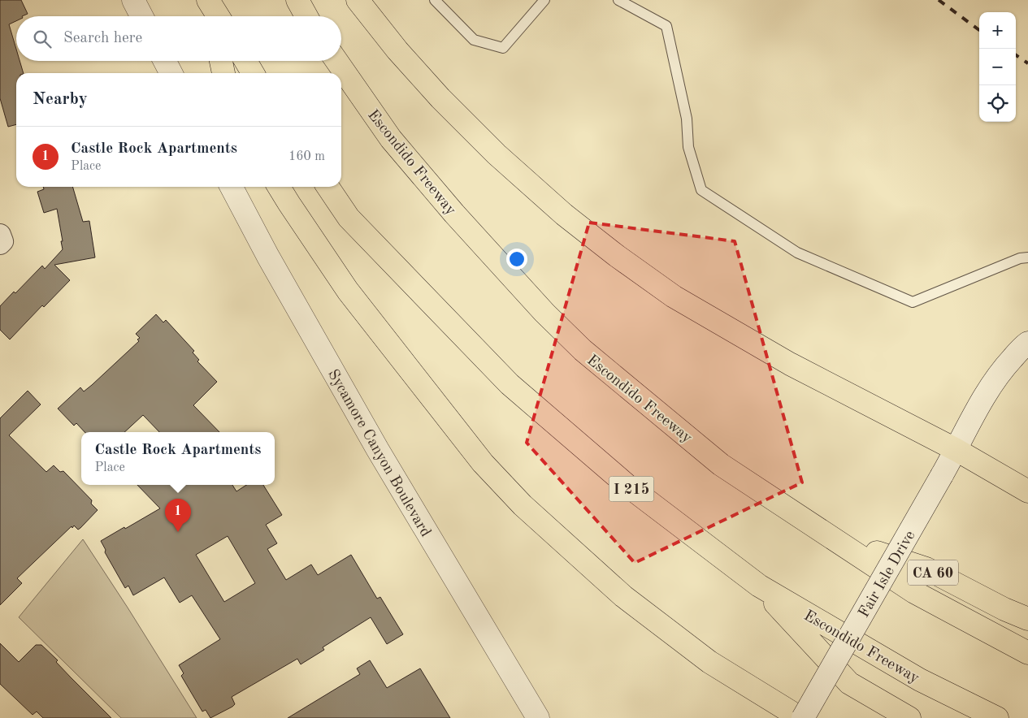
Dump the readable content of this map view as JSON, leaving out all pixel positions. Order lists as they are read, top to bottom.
{
  "streets": {
    "highway": ["Escondido Freeway", "I 215", "CA 60"],
    "street": ["Sycamore Canyon Boulevard", "Fair Isle Drive"]
  },
  "crossings": [
    ["Escondido Freeway", "CA 60"]
  ],
  "page": {
    "map_buttons": ["+", "−"],
    "search": "Search here",
    "heading": "Nearby",
    "list": [
      {
        "mark": "1",
        "name": "Castle Rock Apartments",
        "note": "Place",
        "value": "160 m"
      }
    ],
    "popup": ["Castle Rock Apartments", "Place"],
    "pins": "1"
  }
}
